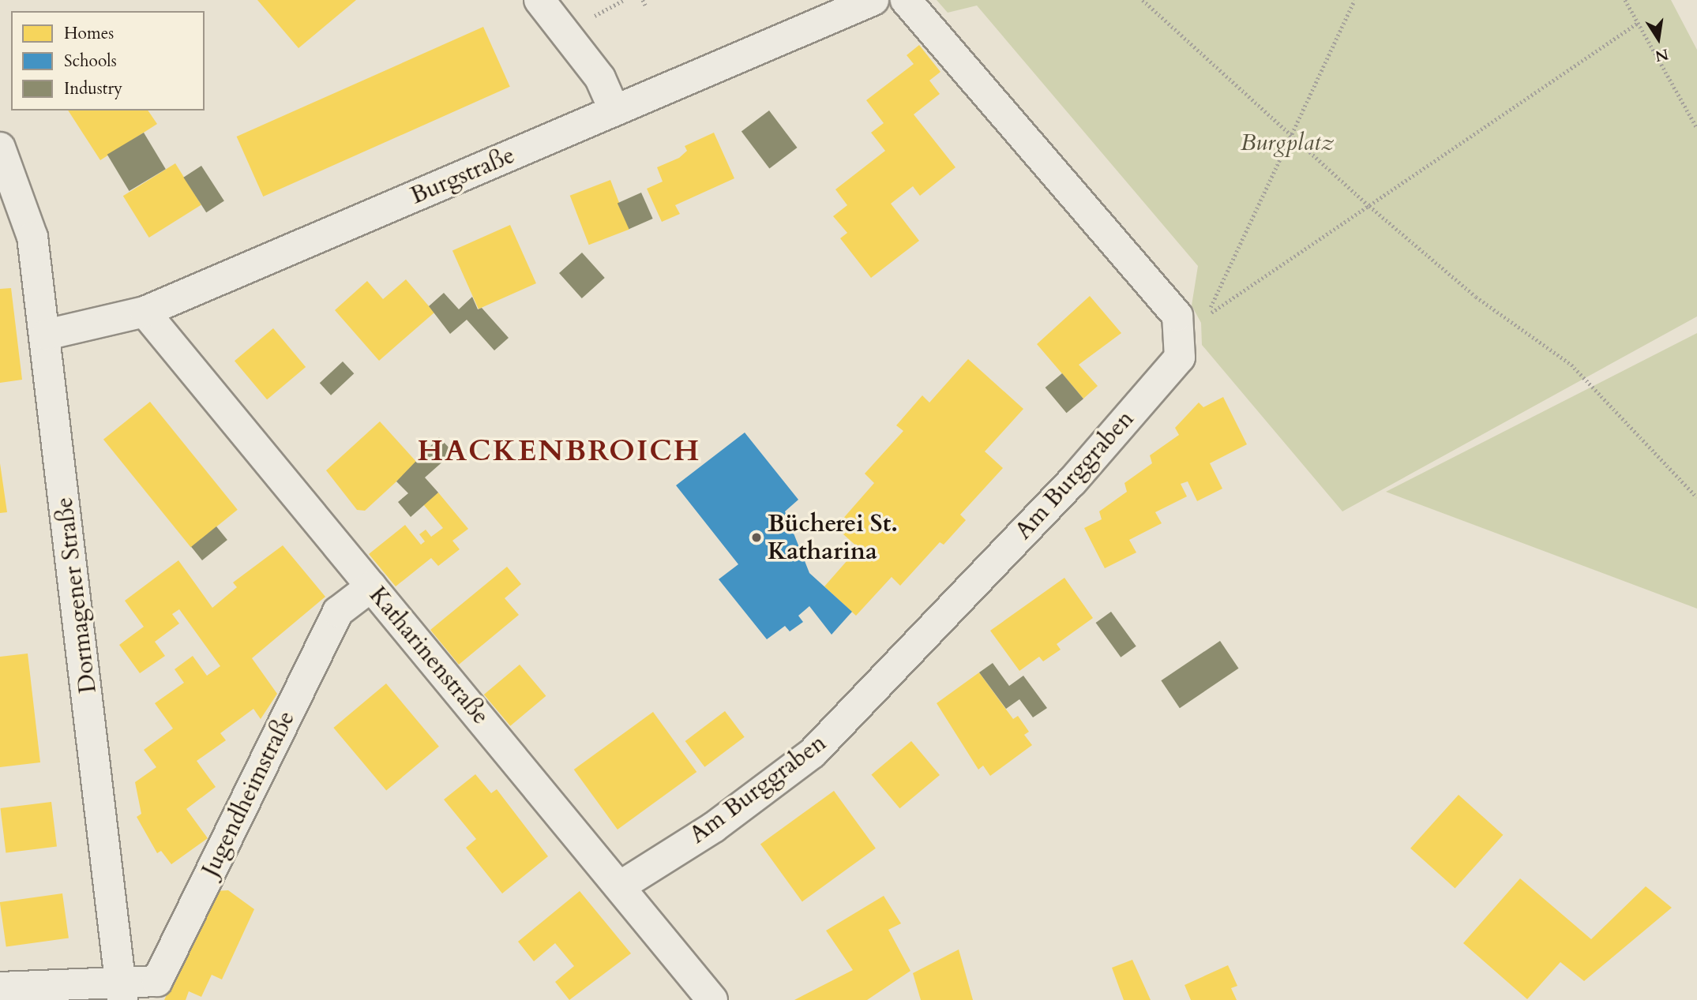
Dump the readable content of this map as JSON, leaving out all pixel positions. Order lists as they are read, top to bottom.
{
  "streets": {
    "street": [
      "Burgstraße",
      "Am Burggraben",
      "Dormagener Straße",
      "Katharinenstraße",
      "Jugendheimstraße"
    ]
  },
  "crossings": [
    ["Burgstraße", "Dormagener Straße"],
    ["Burgstraße", "Katharinenstraße"],
    ["Am Burggraben", "Katharinenstraße"],
    ["Dormagener Straße", "Jugendheimstraße"],
    ["Katharinenstraße", "Jugendheimstraße"]
  ],
  "districts": ["HACKENBROICH"],
  "parks": ["Burgplatz"],
  "places": ["Bücherei St. Katharina"],
  "legend": ["Homes", "Schools", "Industry"],
  "north": "bottom"
}
